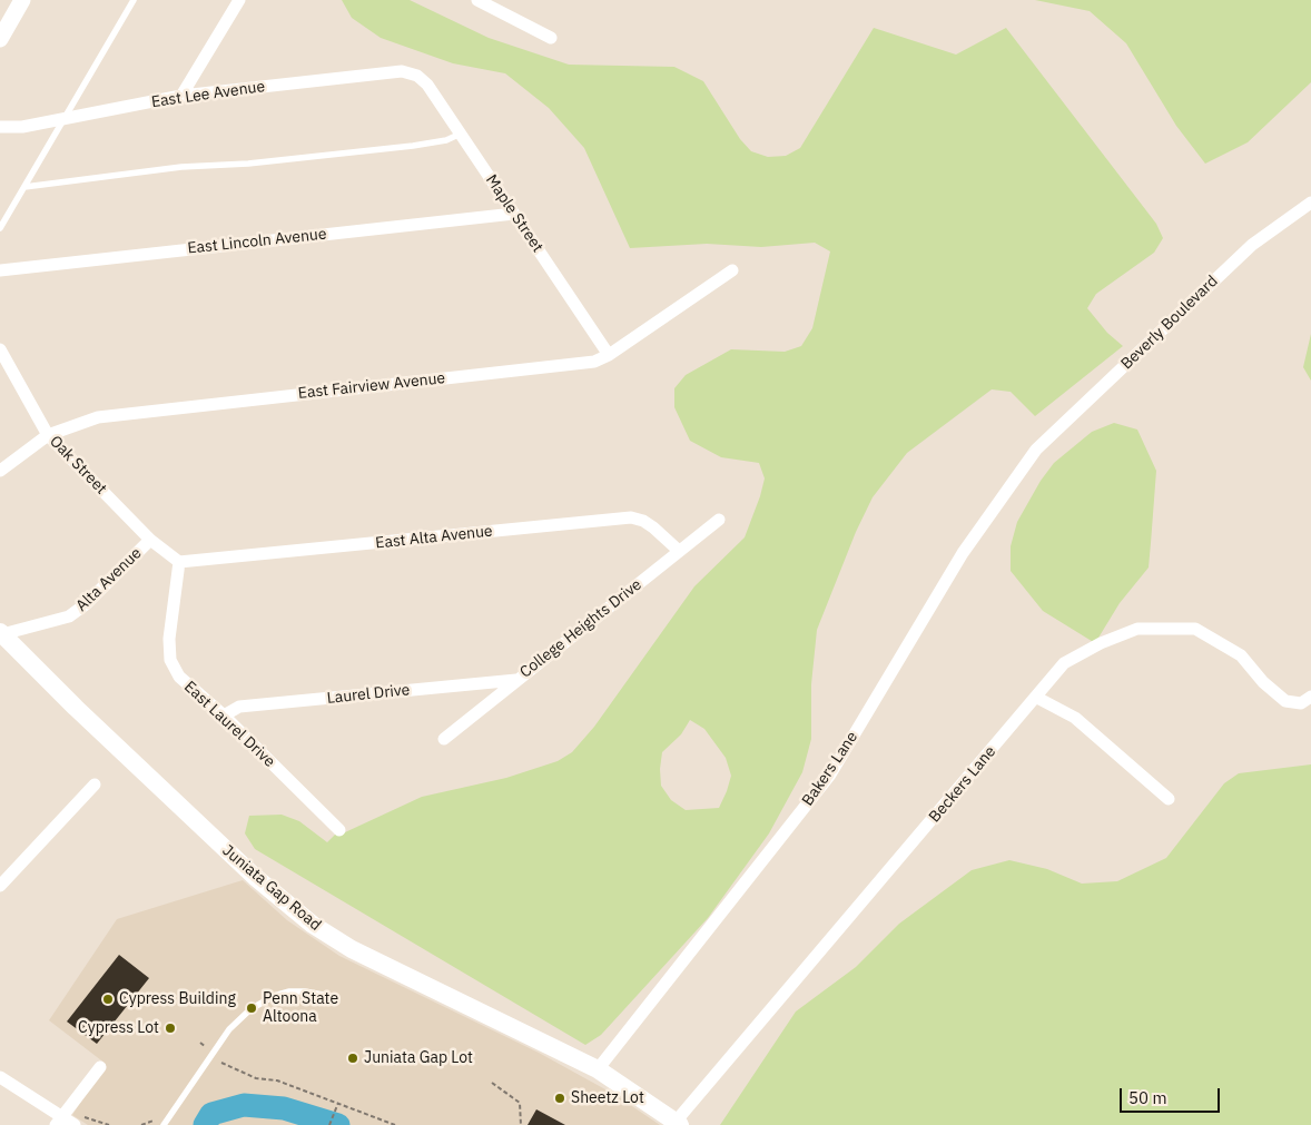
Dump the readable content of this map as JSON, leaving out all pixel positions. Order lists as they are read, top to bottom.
{
  "streets": {
    "main road": ["Juniata Gap Road"],
    "street": [
      "East Lee Avenue",
      "Maple Street",
      "East Lincoln Avenue",
      "Beverly Boulevard",
      "East Fairview Avenue",
      "Oak Street",
      "East Alta Avenue",
      "Alta Avenue",
      "College Heights Drive",
      "Laurel Drive",
      "East Laurel Drive",
      "Bakers Lane",
      "Beckers Lane"
    ]
  },
  "crossings": [
    ["East Lee Avenue", "Maple Street"],
    ["Maple Street", "East Lincoln Avenue"],
    ["Maple Street", "East Fairview Avenue"],
    ["Beverly Boulevard", "Bakers Lane"],
    ["East Fairview Avenue", "Oak Street"],
    ["Oak Street", "East Alta Avenue"],
    ["Oak Street", "Alta Avenue"],
    ["Oak Street", "East Laurel Drive"],
    ["East Alta Avenue", "College Heights Drive"],
    ["East Alta Avenue", "East Laurel Drive"],
    ["Alta Avenue", "Juniata Gap Road"],
    ["College Heights Drive", "Laurel Drive"],
    ["Laurel Drive", "East Laurel Drive"],
    ["Bakers Lane", "Juniata Gap Road"],
    ["Beckers Lane", "Juniata Gap Road"]
  ],
  "places": [
    "Cypress Building",
    "Penn State Altoona",
    "Cypress Lot",
    "Juniata Gap Lot",
    "Sheetz Lot"
  ],
  "scale_bar": "50 m"
}
